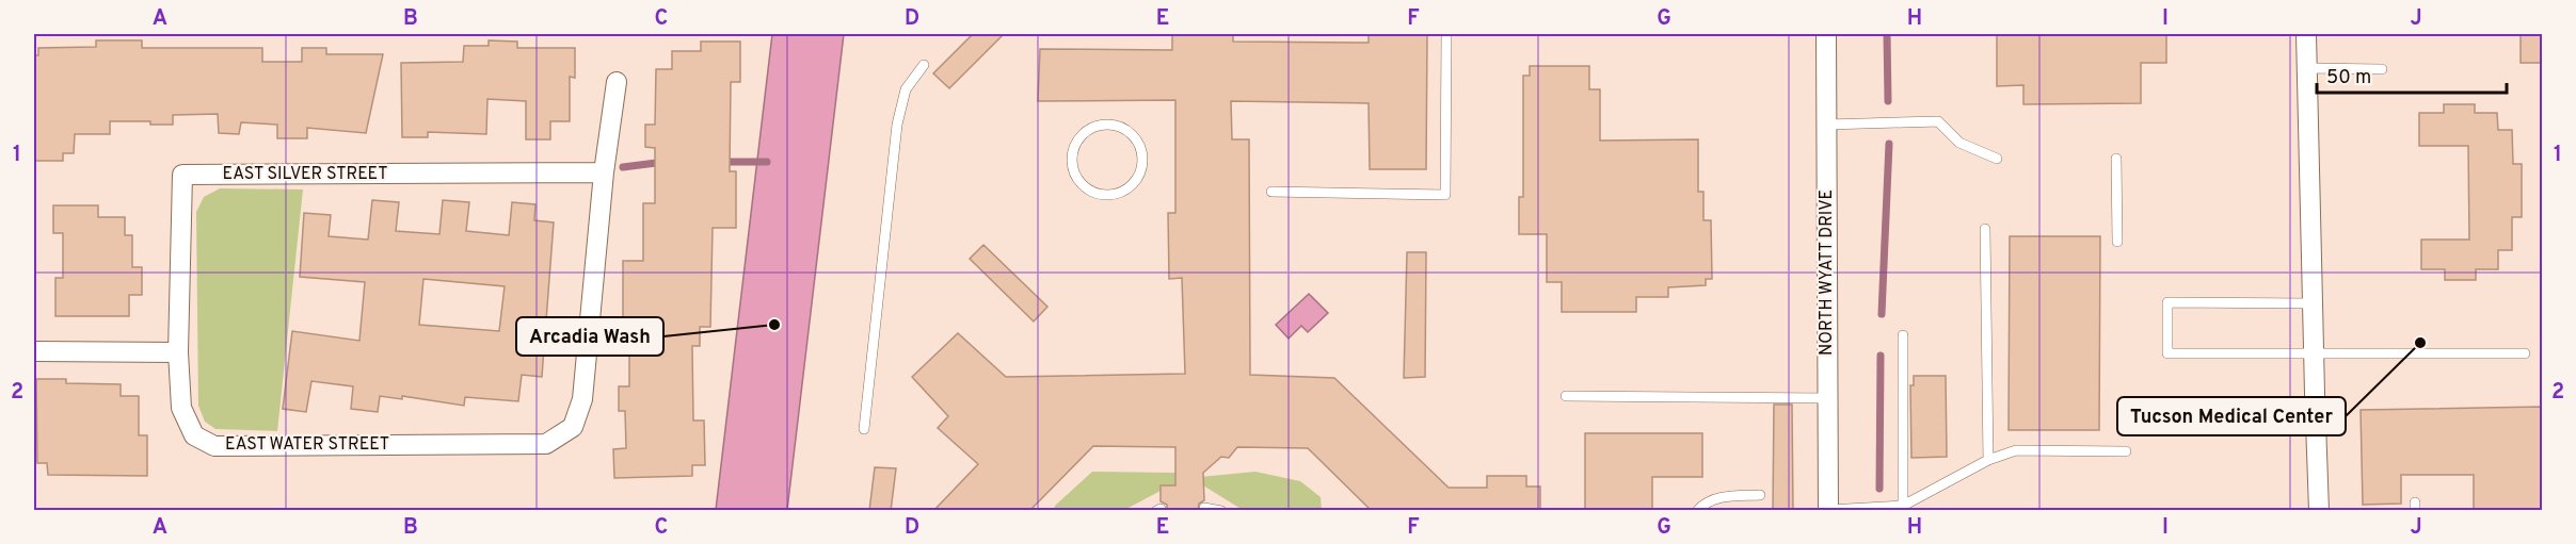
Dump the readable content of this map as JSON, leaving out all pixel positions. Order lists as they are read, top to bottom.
{
  "streets": {
    "street": ["EAST SILVER STREET", "NORTH WYATT DRIVE", "EAST WATER STREET"]
  },
  "crossings": [
    ["EAST SILVER STREET", "EAST WATER STREET"]
  ],
  "places": ["Arcadia Wash", "Tucson Medical Center"],
  "scale_bar": "50 m",
  "grid": {
    "columns": [
      "A",
      "B",
      "C",
      "D",
      "E",
      "F",
      "G",
      "H",
      "I",
      "J"
    ],
    "rows": ["1", "2"]
  }
}
